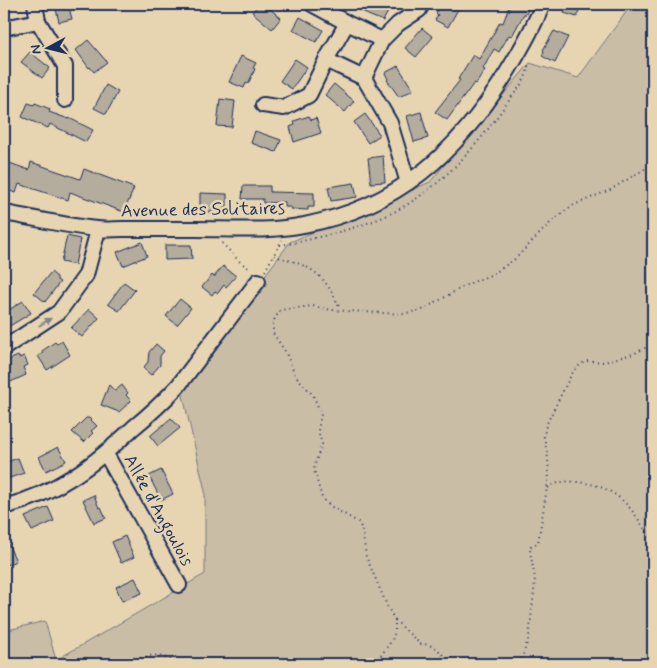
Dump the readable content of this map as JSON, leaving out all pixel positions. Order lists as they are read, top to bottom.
{
  "streets": {
    "street": ["Avenue des Solitaires", "Allée d'Angoulois"]
  },
  "north": "left"
}
